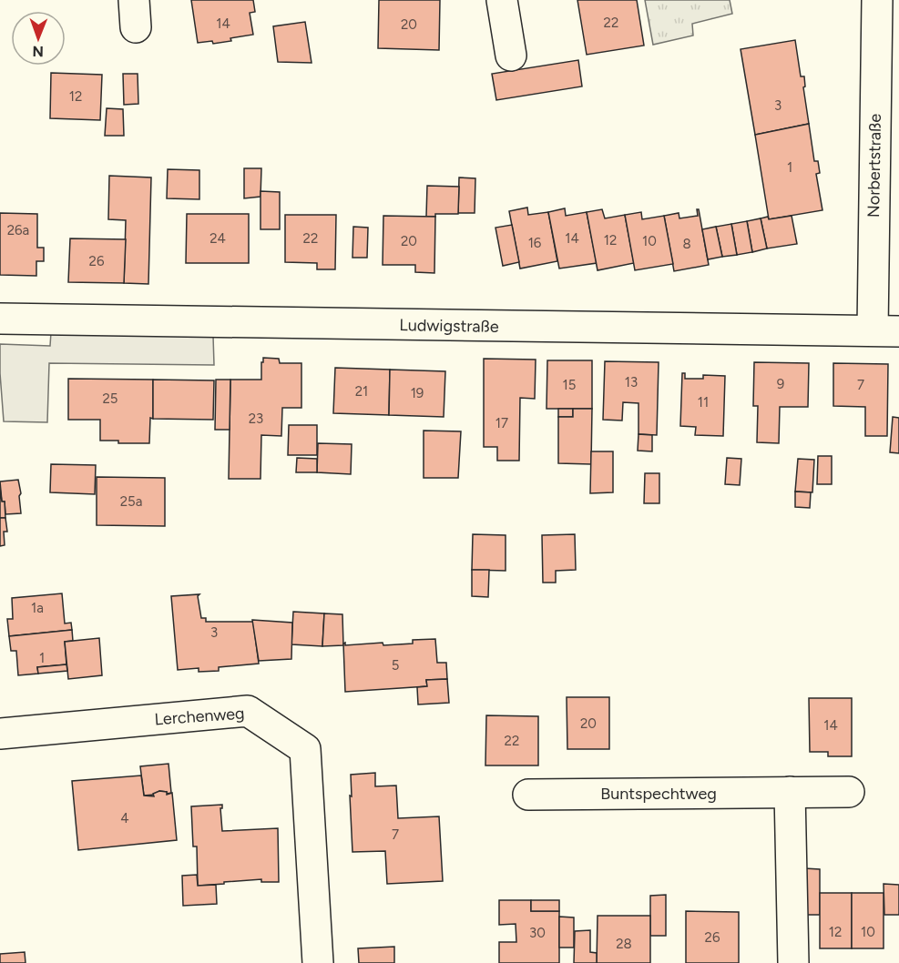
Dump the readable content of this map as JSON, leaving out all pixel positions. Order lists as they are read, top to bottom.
{
  "streets": {
    "street": [
      "Norbertstraße",
      "Ludwigstraße",
      "Lerchenweg",
      "Buntspechtweg"
    ]
  },
  "crossings": [
    ["Norbertstraße", "Ludwigstraße"]
  ],
  "house_numbers": [
    "22",
    "14",
    "20",
    "12",
    "3",
    "1",
    "26a",
    "24",
    "22",
    "14",
    "12",
    "20",
    "10",
    "16",
    "8",
    "26",
    "13",
    "9",
    "15",
    "7",
    "21",
    "19",
    "25",
    "11",
    "23",
    "17",
    "25a",
    "1a",
    "3",
    "1",
    "5",
    "20",
    "14",
    "22",
    "4",
    "7",
    "12",
    "10",
    "30",
    "26",
    "28"
  ],
  "north": "bottom"
}
